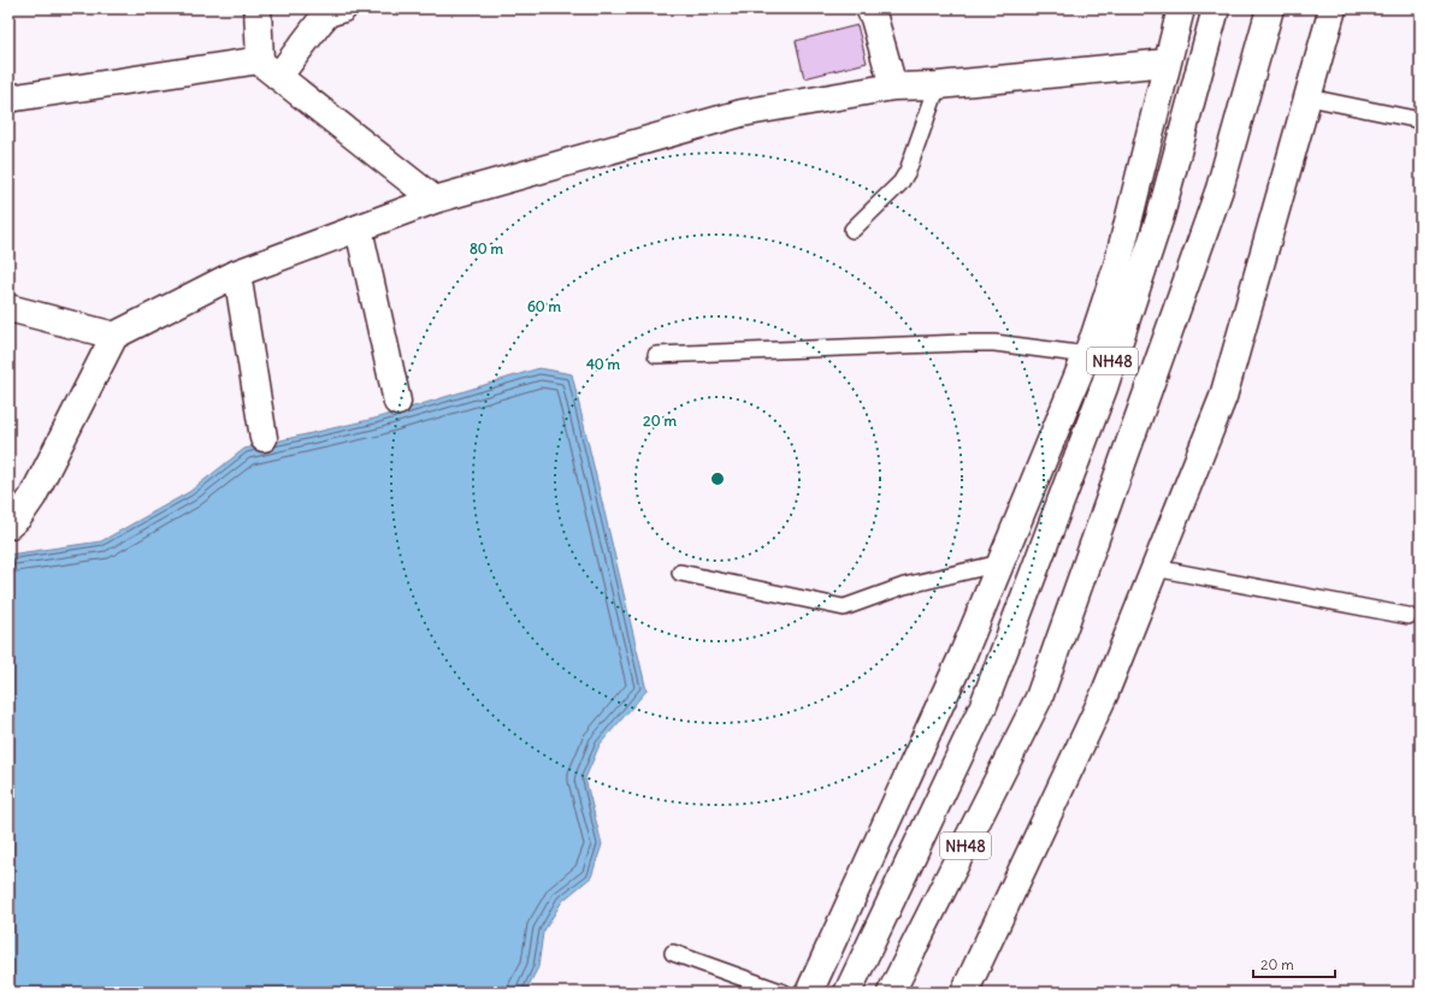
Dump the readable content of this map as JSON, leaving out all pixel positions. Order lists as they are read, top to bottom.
{
  "streets": {
    "main road": ["NH48"]
  },
  "scale_bar": "20 m",
  "rings": [
    "80 m",
    "60 m",
    "40 m",
    "20 m"
  ]
}
